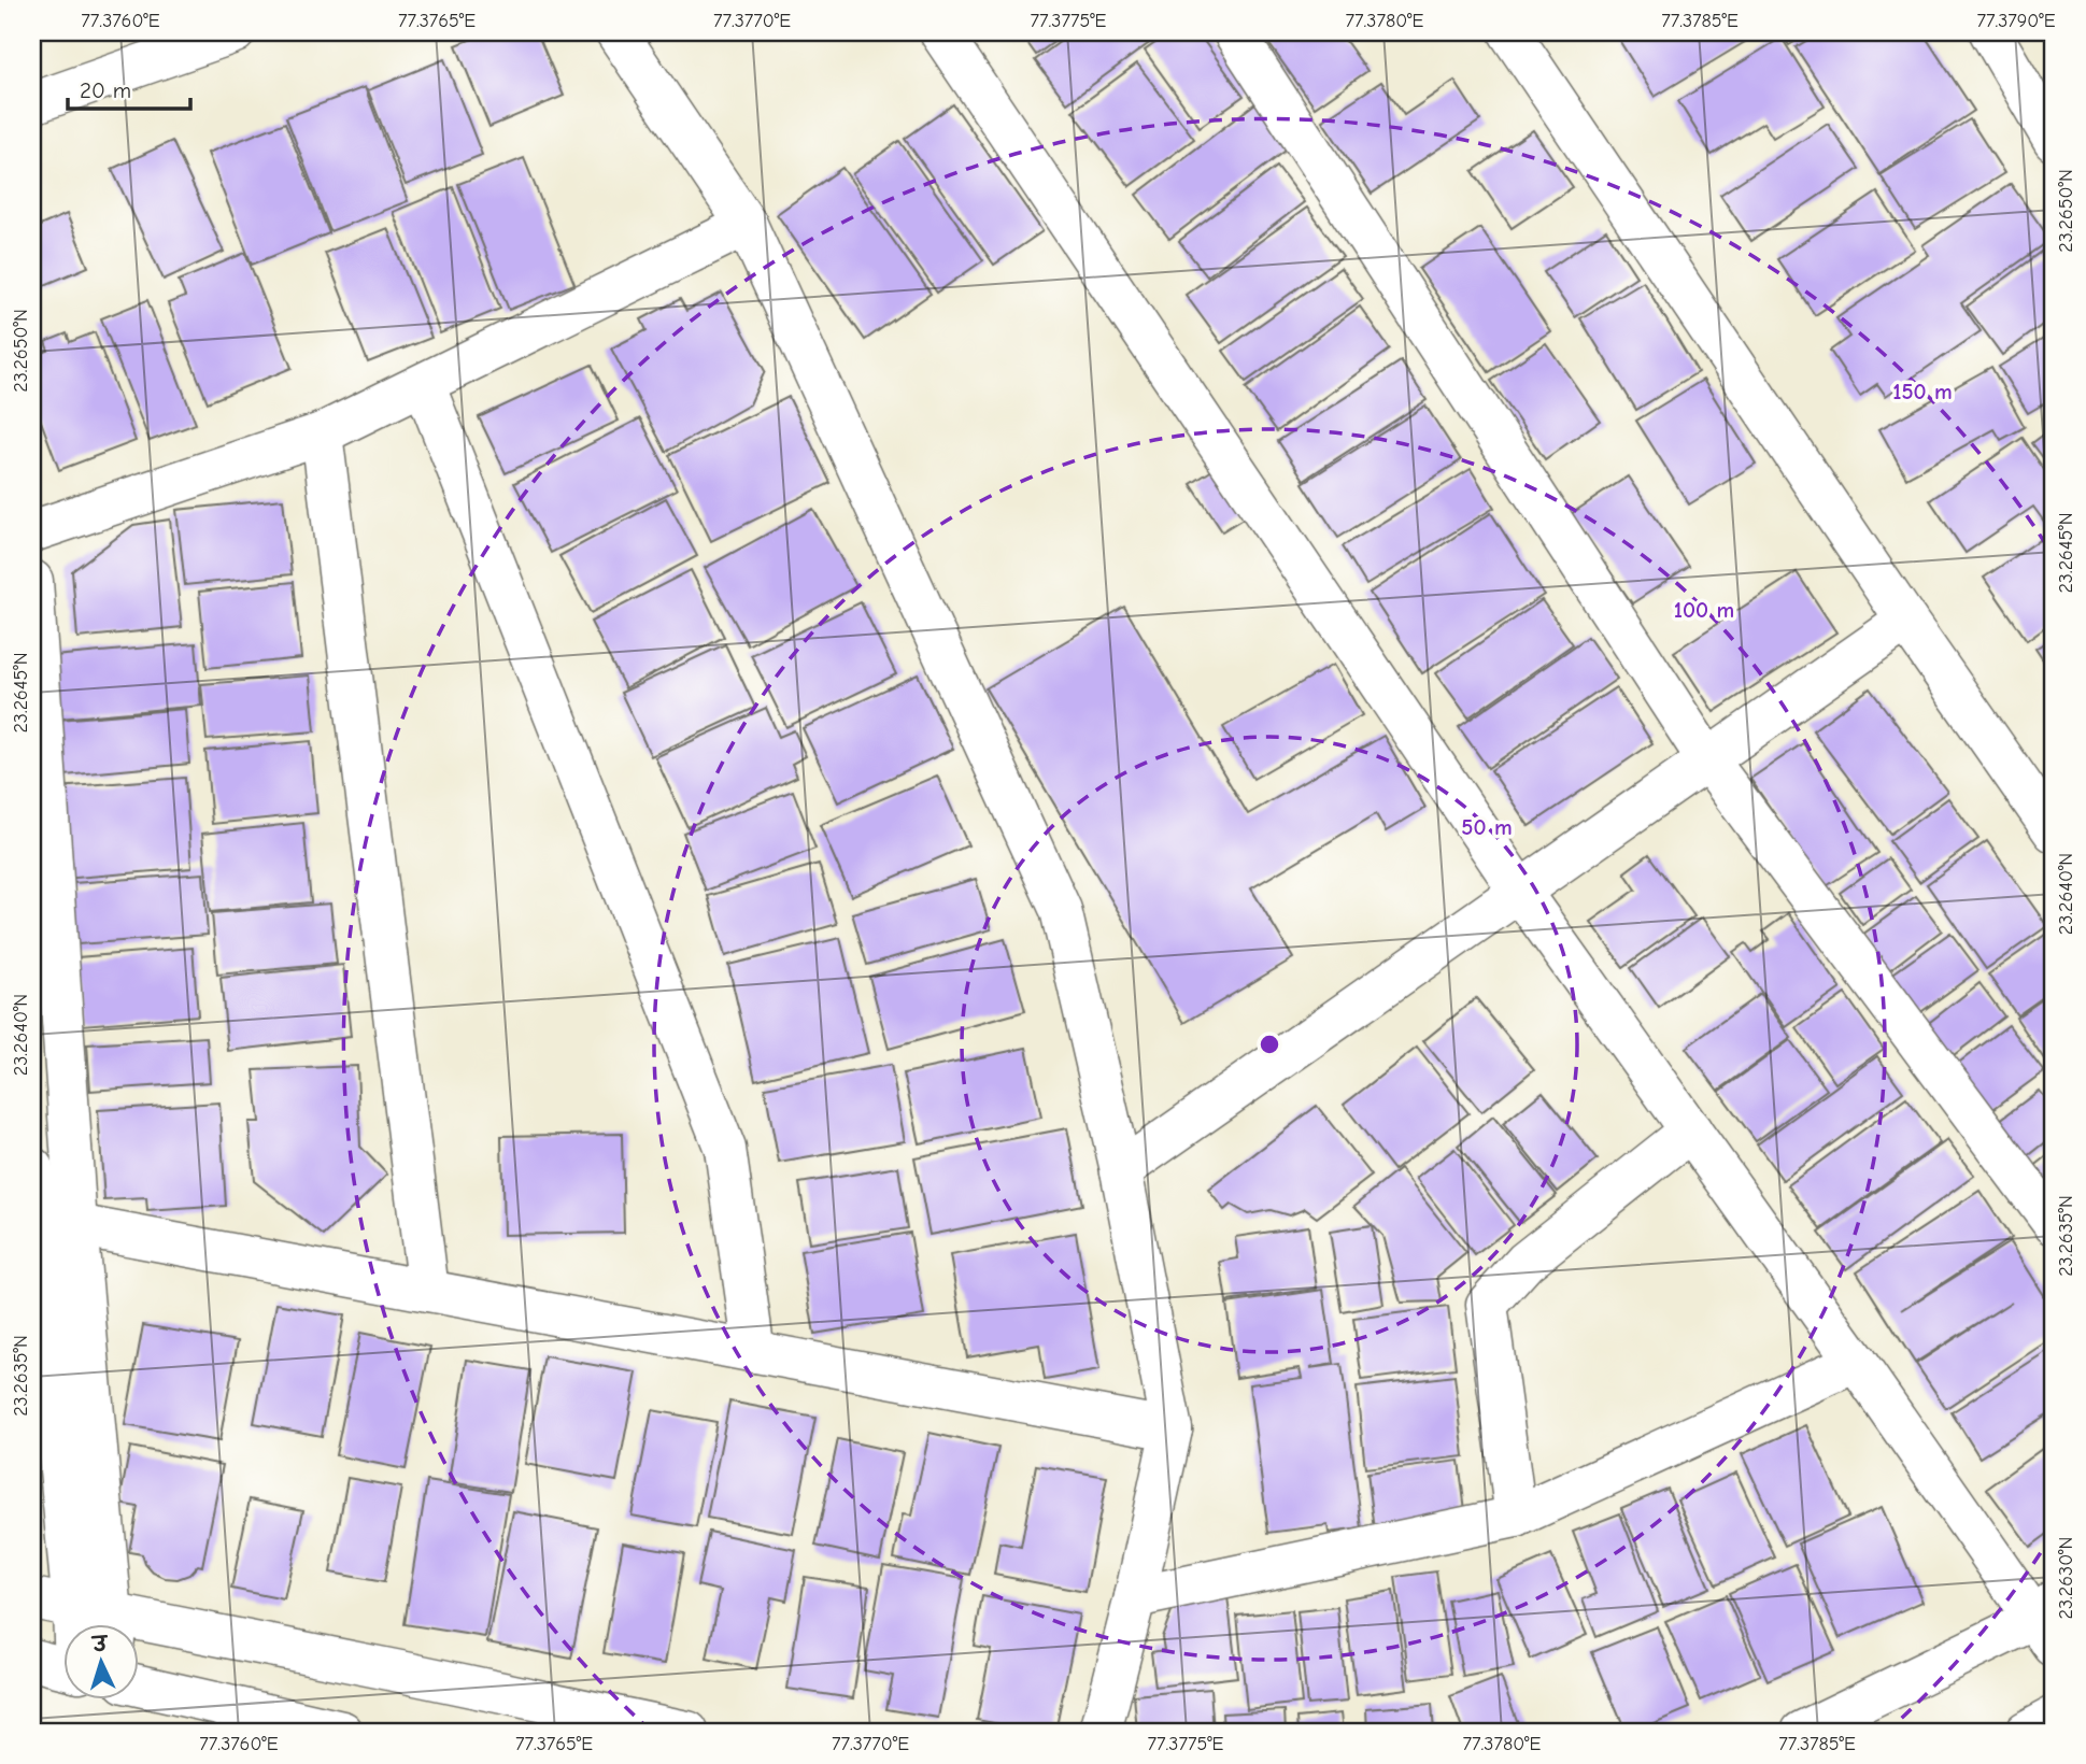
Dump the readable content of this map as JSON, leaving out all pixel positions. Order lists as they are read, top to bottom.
{
  "scale_bar": "20 m",
  "north": "top",
  "coordinates": [
    "77.3760°E",
    "77.3765°E",
    "77.3770°E",
    "77.3775°E",
    "77.3780°E",
    "77.3785°E",
    "77.3790°E",
    "23.2650°N",
    "23.2645°N",
    "23.2640°N",
    "23.2635°N",
    "23.2630°N"
  ],
  "rings": ["150 m", "100 m", "50 m"]
}
